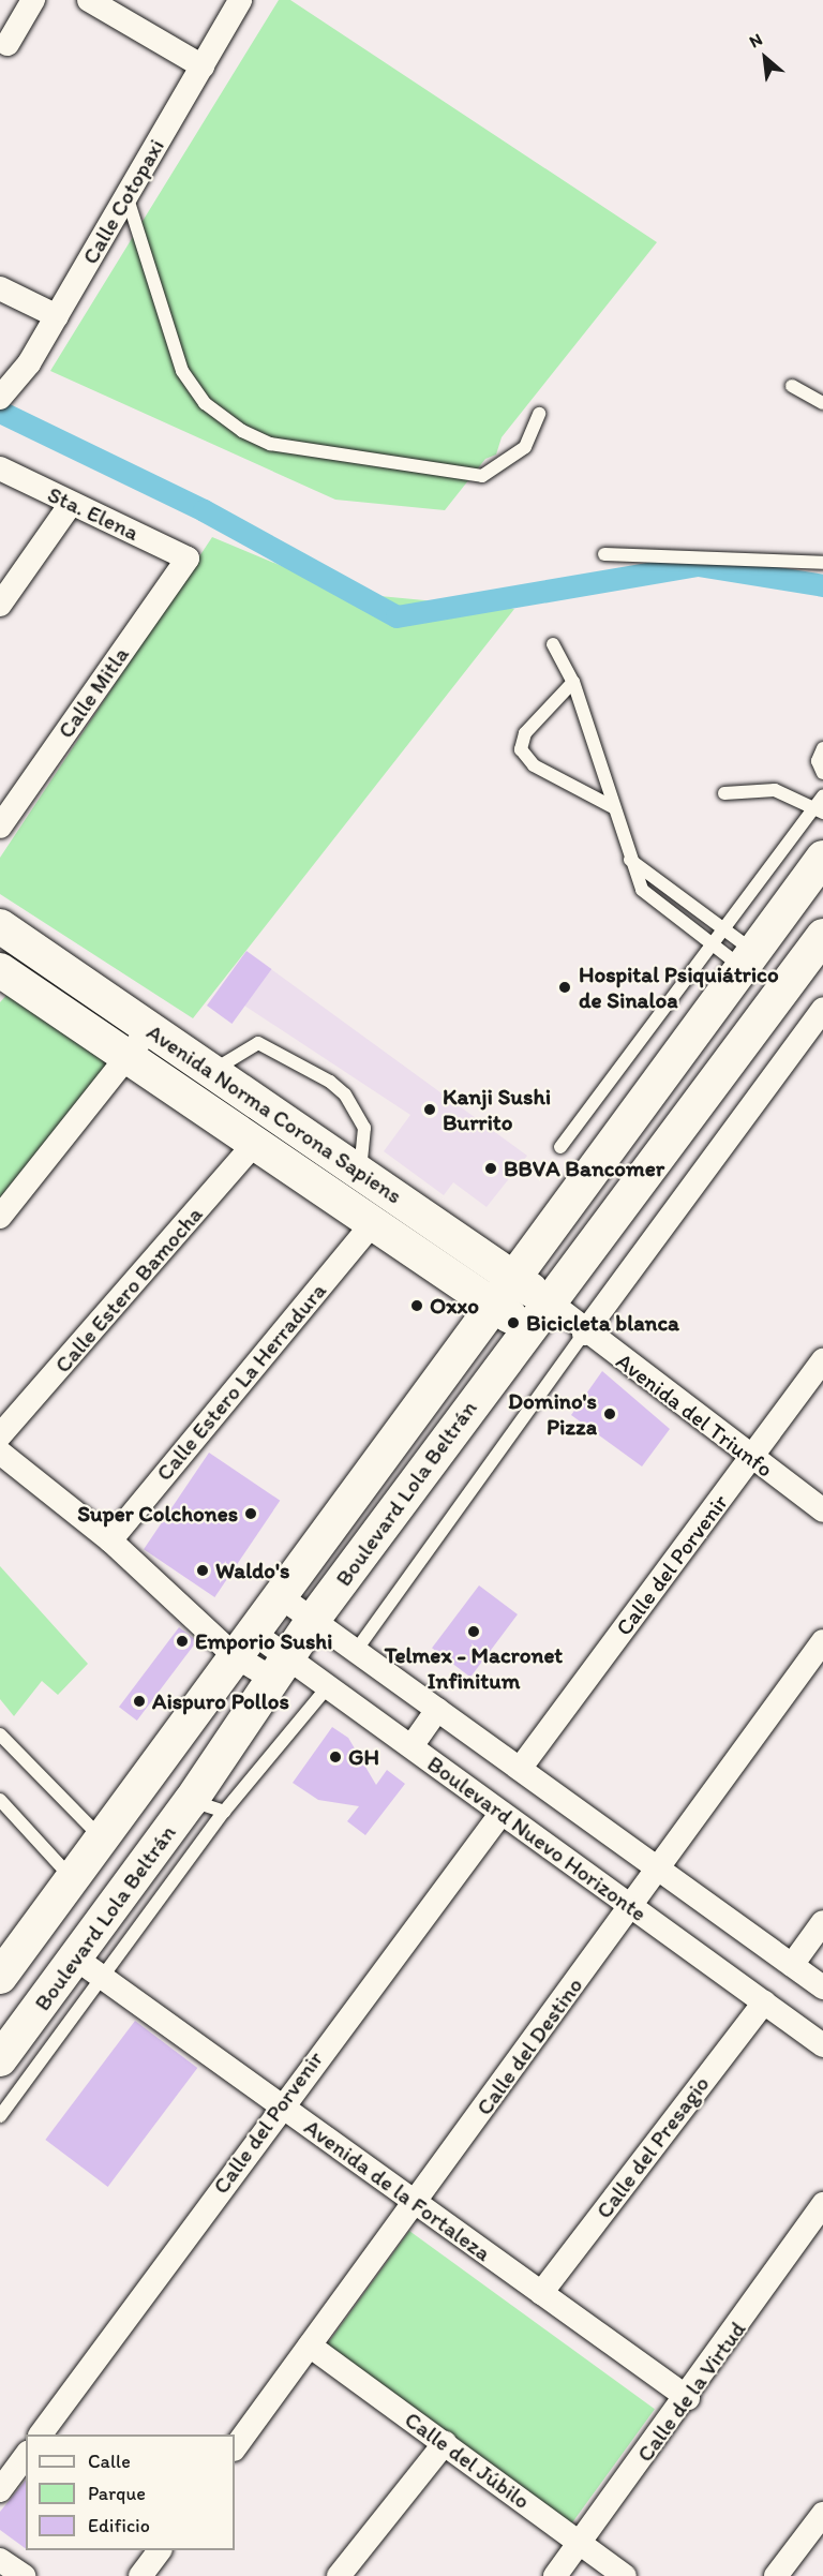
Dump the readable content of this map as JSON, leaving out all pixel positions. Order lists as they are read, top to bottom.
{
  "streets": {
    "main road": ["Avenida Norma Corona Sapiens", "Boulevard Lola Beltrán"],
    "street": [
      "Calle Cotopaxi",
      "Sta. Elena",
      "Calle Mitla",
      "Calle Estero Bamocha",
      "Calle Estero La Herradura",
      "Avenida del Triunfo",
      "Calle del Porvenir",
      "Boulevard Nuevo Horizonte",
      "Calle del Destino",
      "Calle del Presagio",
      "Avenida de la Fortaleza",
      "Calle de la Virtud",
      "Calle del Júbilo"
    ]
  },
  "crossings": [
    ["Sta. Elena", "Calle Mitla"],
    ["Avenida Norma Corona Sapiens", "Calle Estero Bamocha"],
    ["Avenida Norma Corona Sapiens", "Calle Estero La Herradura"],
    ["Avenida Norma Corona Sapiens", "Avenida del Triunfo"],
    ["Avenida Norma Corona Sapiens", "Boulevard Lola Beltrán"],
    ["Calle Estero La Herradura", "Boulevard Nuevo Horizonte"],
    ["Avenida del Triunfo", "Boulevard Lola Beltrán"],
    ["Avenida del Triunfo", "Calle del Porvenir"],
    ["Boulevard Lola Beltrán", "Boulevard Nuevo Horizonte"],
    ["Boulevard Lola Beltrán", "Avenida de la Fortaleza"],
    ["Calle del Porvenir", "Boulevard Nuevo Horizonte"],
    ["Calle del Porvenir", "Avenida de la Fortaleza"],
    ["Boulevard Nuevo Horizonte", "Calle del Destino"],
    ["Boulevard Nuevo Horizonte", "Calle del Presagio"],
    ["Calle del Destino", "Avenida de la Fortaleza"],
    ["Calle del Destino", "Calle del Júbilo"],
    ["Calle del Presagio", "Avenida de la Fortaleza"],
    ["Avenida de la Fortaleza", "Calle de la Virtud"],
    ["Calle de la Virtud", "Calle del Júbilo"]
  ],
  "places": [
    "Hospital Psiquiátrico de Sinaloa",
    "Kanji Sushi Burrito",
    "BBVA Bancomer",
    "Oxxo",
    "Bicicleta blanca",
    "Domino's Pizza",
    "Super Colchones",
    "Waldo's",
    "Telmex - Macronet Infinitum",
    "Emporio Sushi",
    "Aispuro Pollos",
    "GH"
  ],
  "legend": ["Calle", "Parque", "Edificio"],
  "north": "top left"
}
